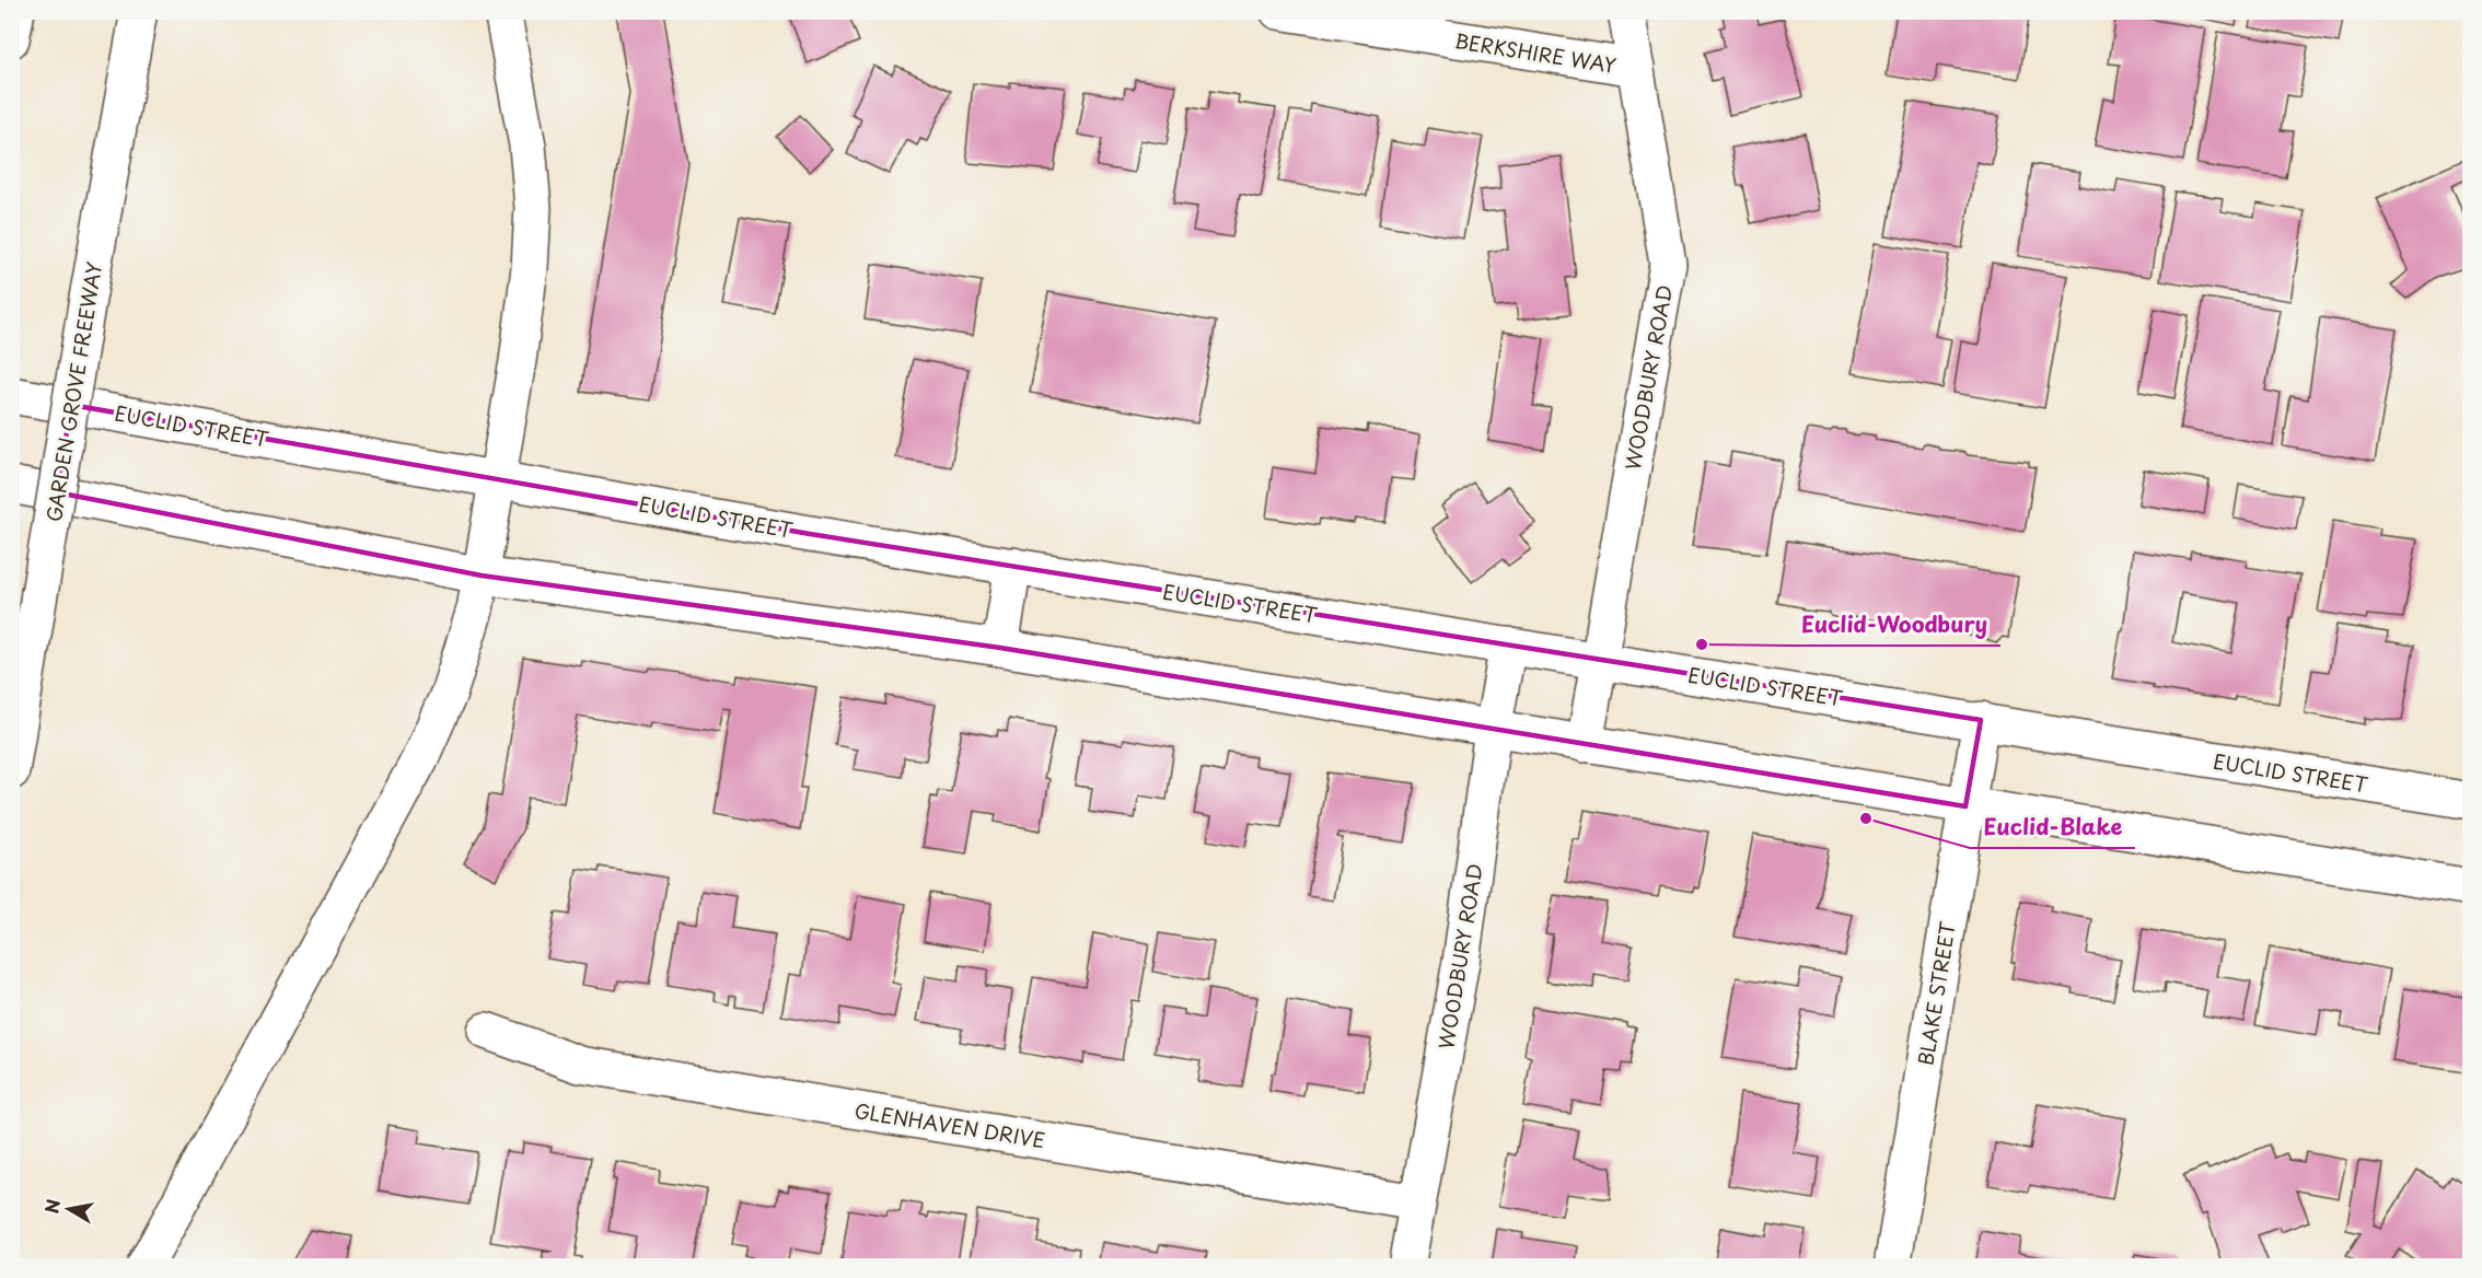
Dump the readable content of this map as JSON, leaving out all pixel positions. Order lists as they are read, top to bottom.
{
  "streets": {
    "main road": [
      "BERKSHIRE WAY",
      "WOODBURY ROAD",
      "GARDEN GROVE FREEWAY",
      "EUCLID STREET",
      "BLAKE STREET",
      "GLENHAVEN DRIVE"
    ]
  },
  "crossings": [
    ["BERKSHIRE WAY", "WOODBURY ROAD"],
    ["WOODBURY ROAD", "EUCLID STREET"],
    ["WOODBURY ROAD", "GLENHAVEN DRIVE"],
    ["EUCLID STREET", "BLAKE STREET"]
  ],
  "places": ["Euclid-Woodbury", "Euclid-Blake"],
  "north": "left"
}
